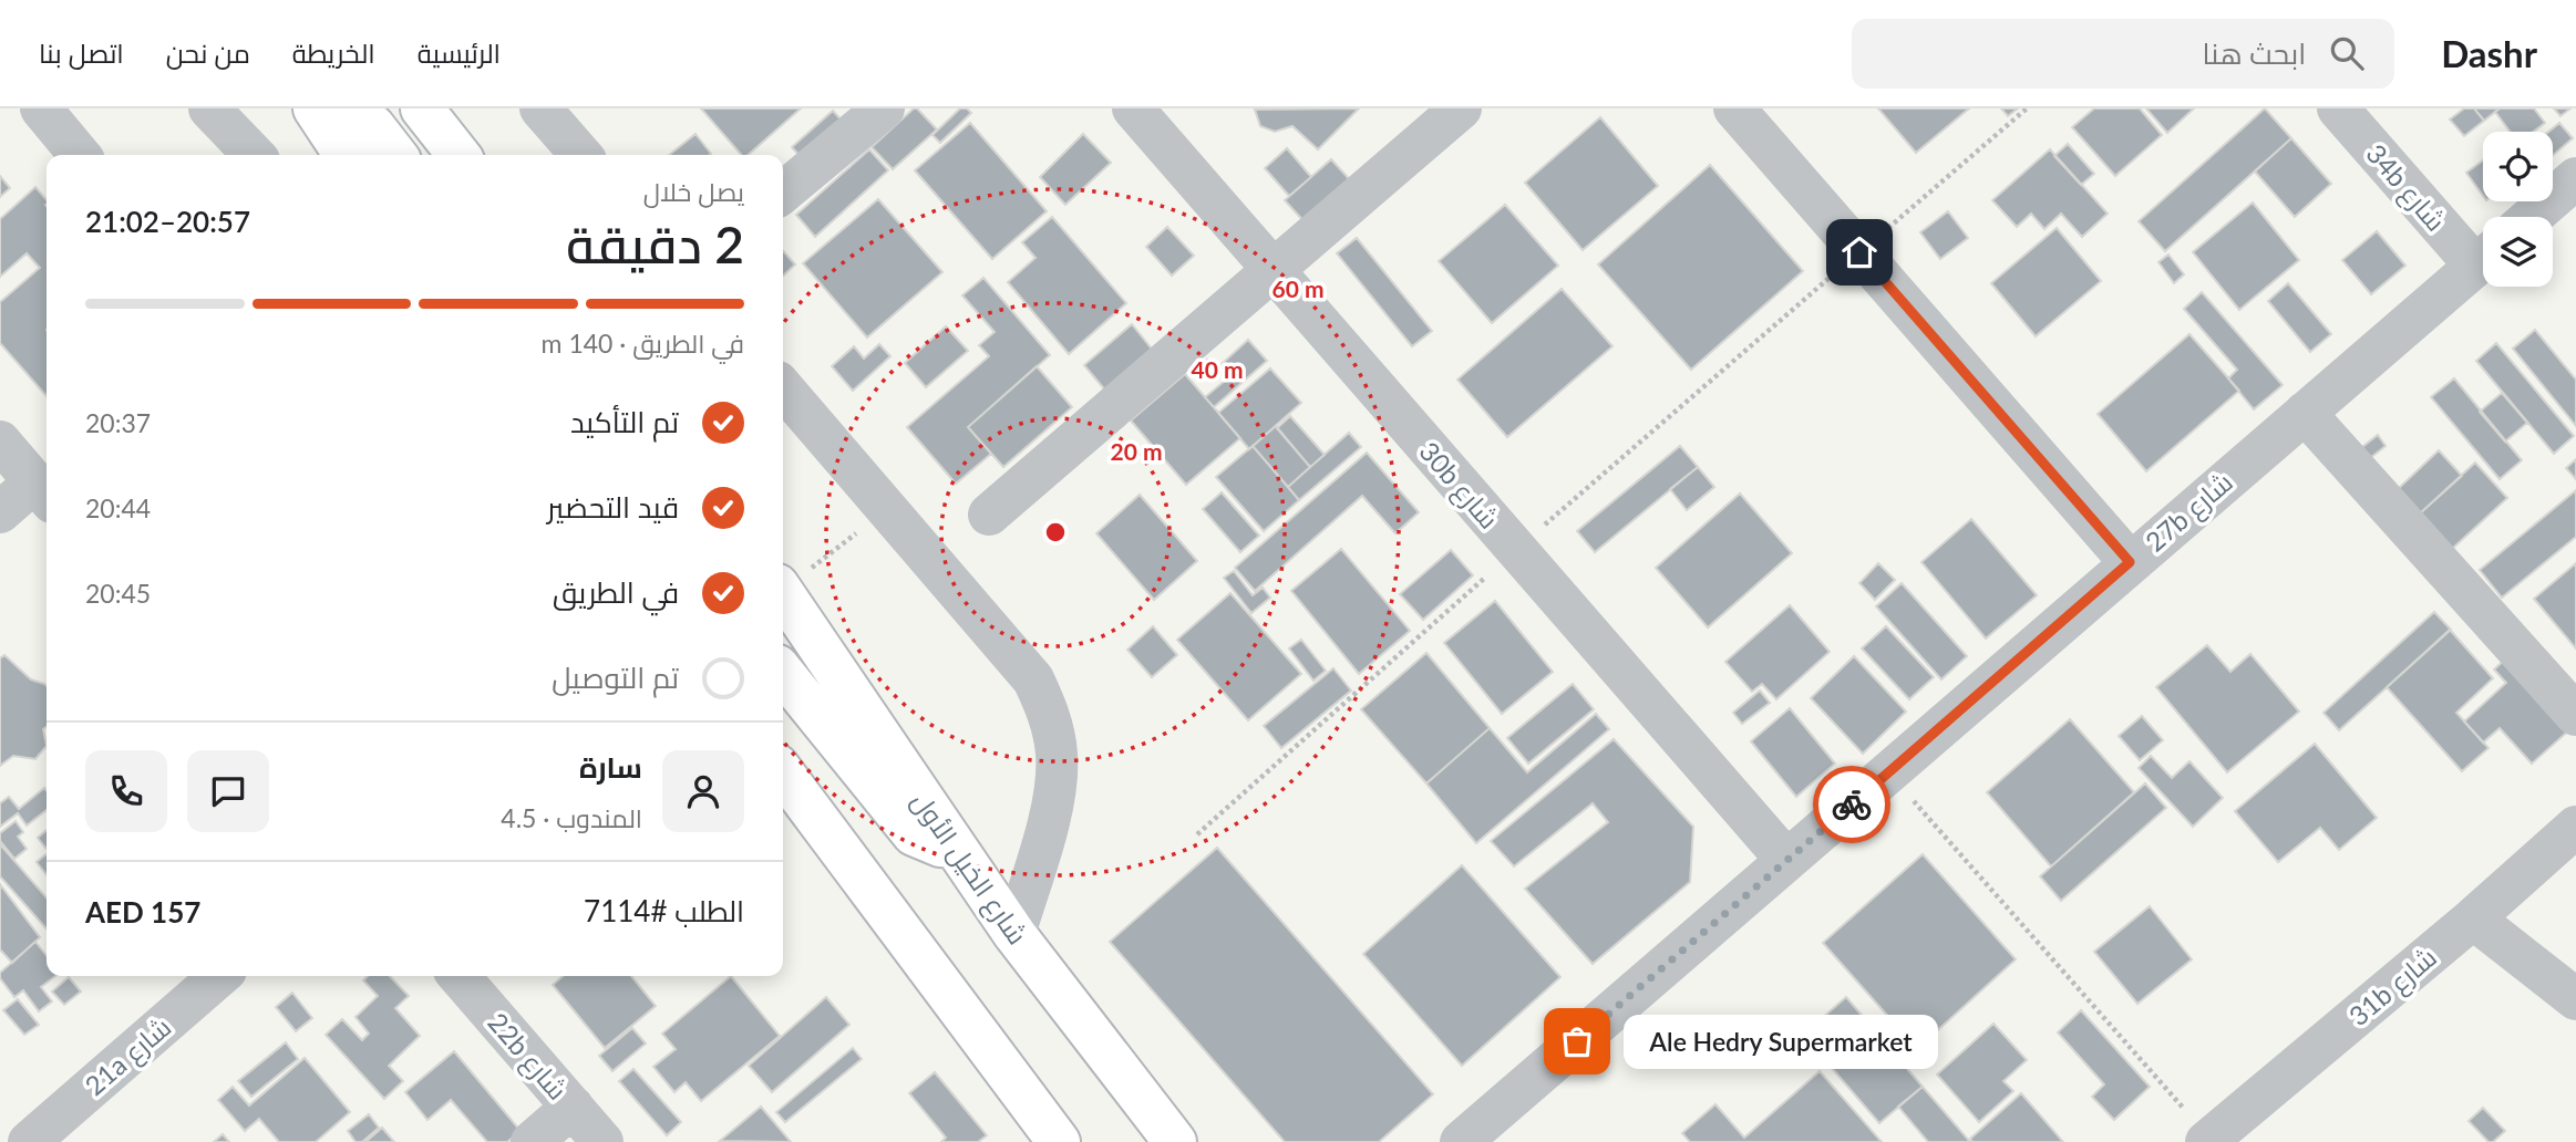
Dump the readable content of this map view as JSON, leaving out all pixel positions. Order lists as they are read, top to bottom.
{
  "streets": {
    "main road": ["شارع الخيل الأول"],
    "street": [
      "34b شارع",
      "30b شارع",
      "27b شارع",
      "31b شارع",
      "21a شارع",
      "22b شارع"
    ]
  },
  "crossings": [
    ["30b شارع", "27b شارع"]
  ],
  "places": ["Ale Hedry Supermarket"],
  "page": {
    "header": "Dashr",
    "search": "ابحث هنا",
    "nav": [
      "الرئيسية",
      "الخريطة",
      "من نحن",
      "اتصل بنا"
    ],
    "heading": ["2 دقيقة", "يصل خلال", "20:57–21:02"],
    "panel": [
      "سارة",
      "المندوب · 4.5",
      "الطلب #7114",
      "AED 157"
    ],
    "bar": "في الطريق · 140 m",
    "list": [
      ["تم التأكيد", "20:37"],
      ["قيد التحضير", "20:44"],
      ["في الطريق", "20:45"],
      "تم التوصيل"
    ],
    "bubble": "Ale Hedry Supermarket"
  },
  "rings": ["60 m", "40 m", "20 m"]
}
